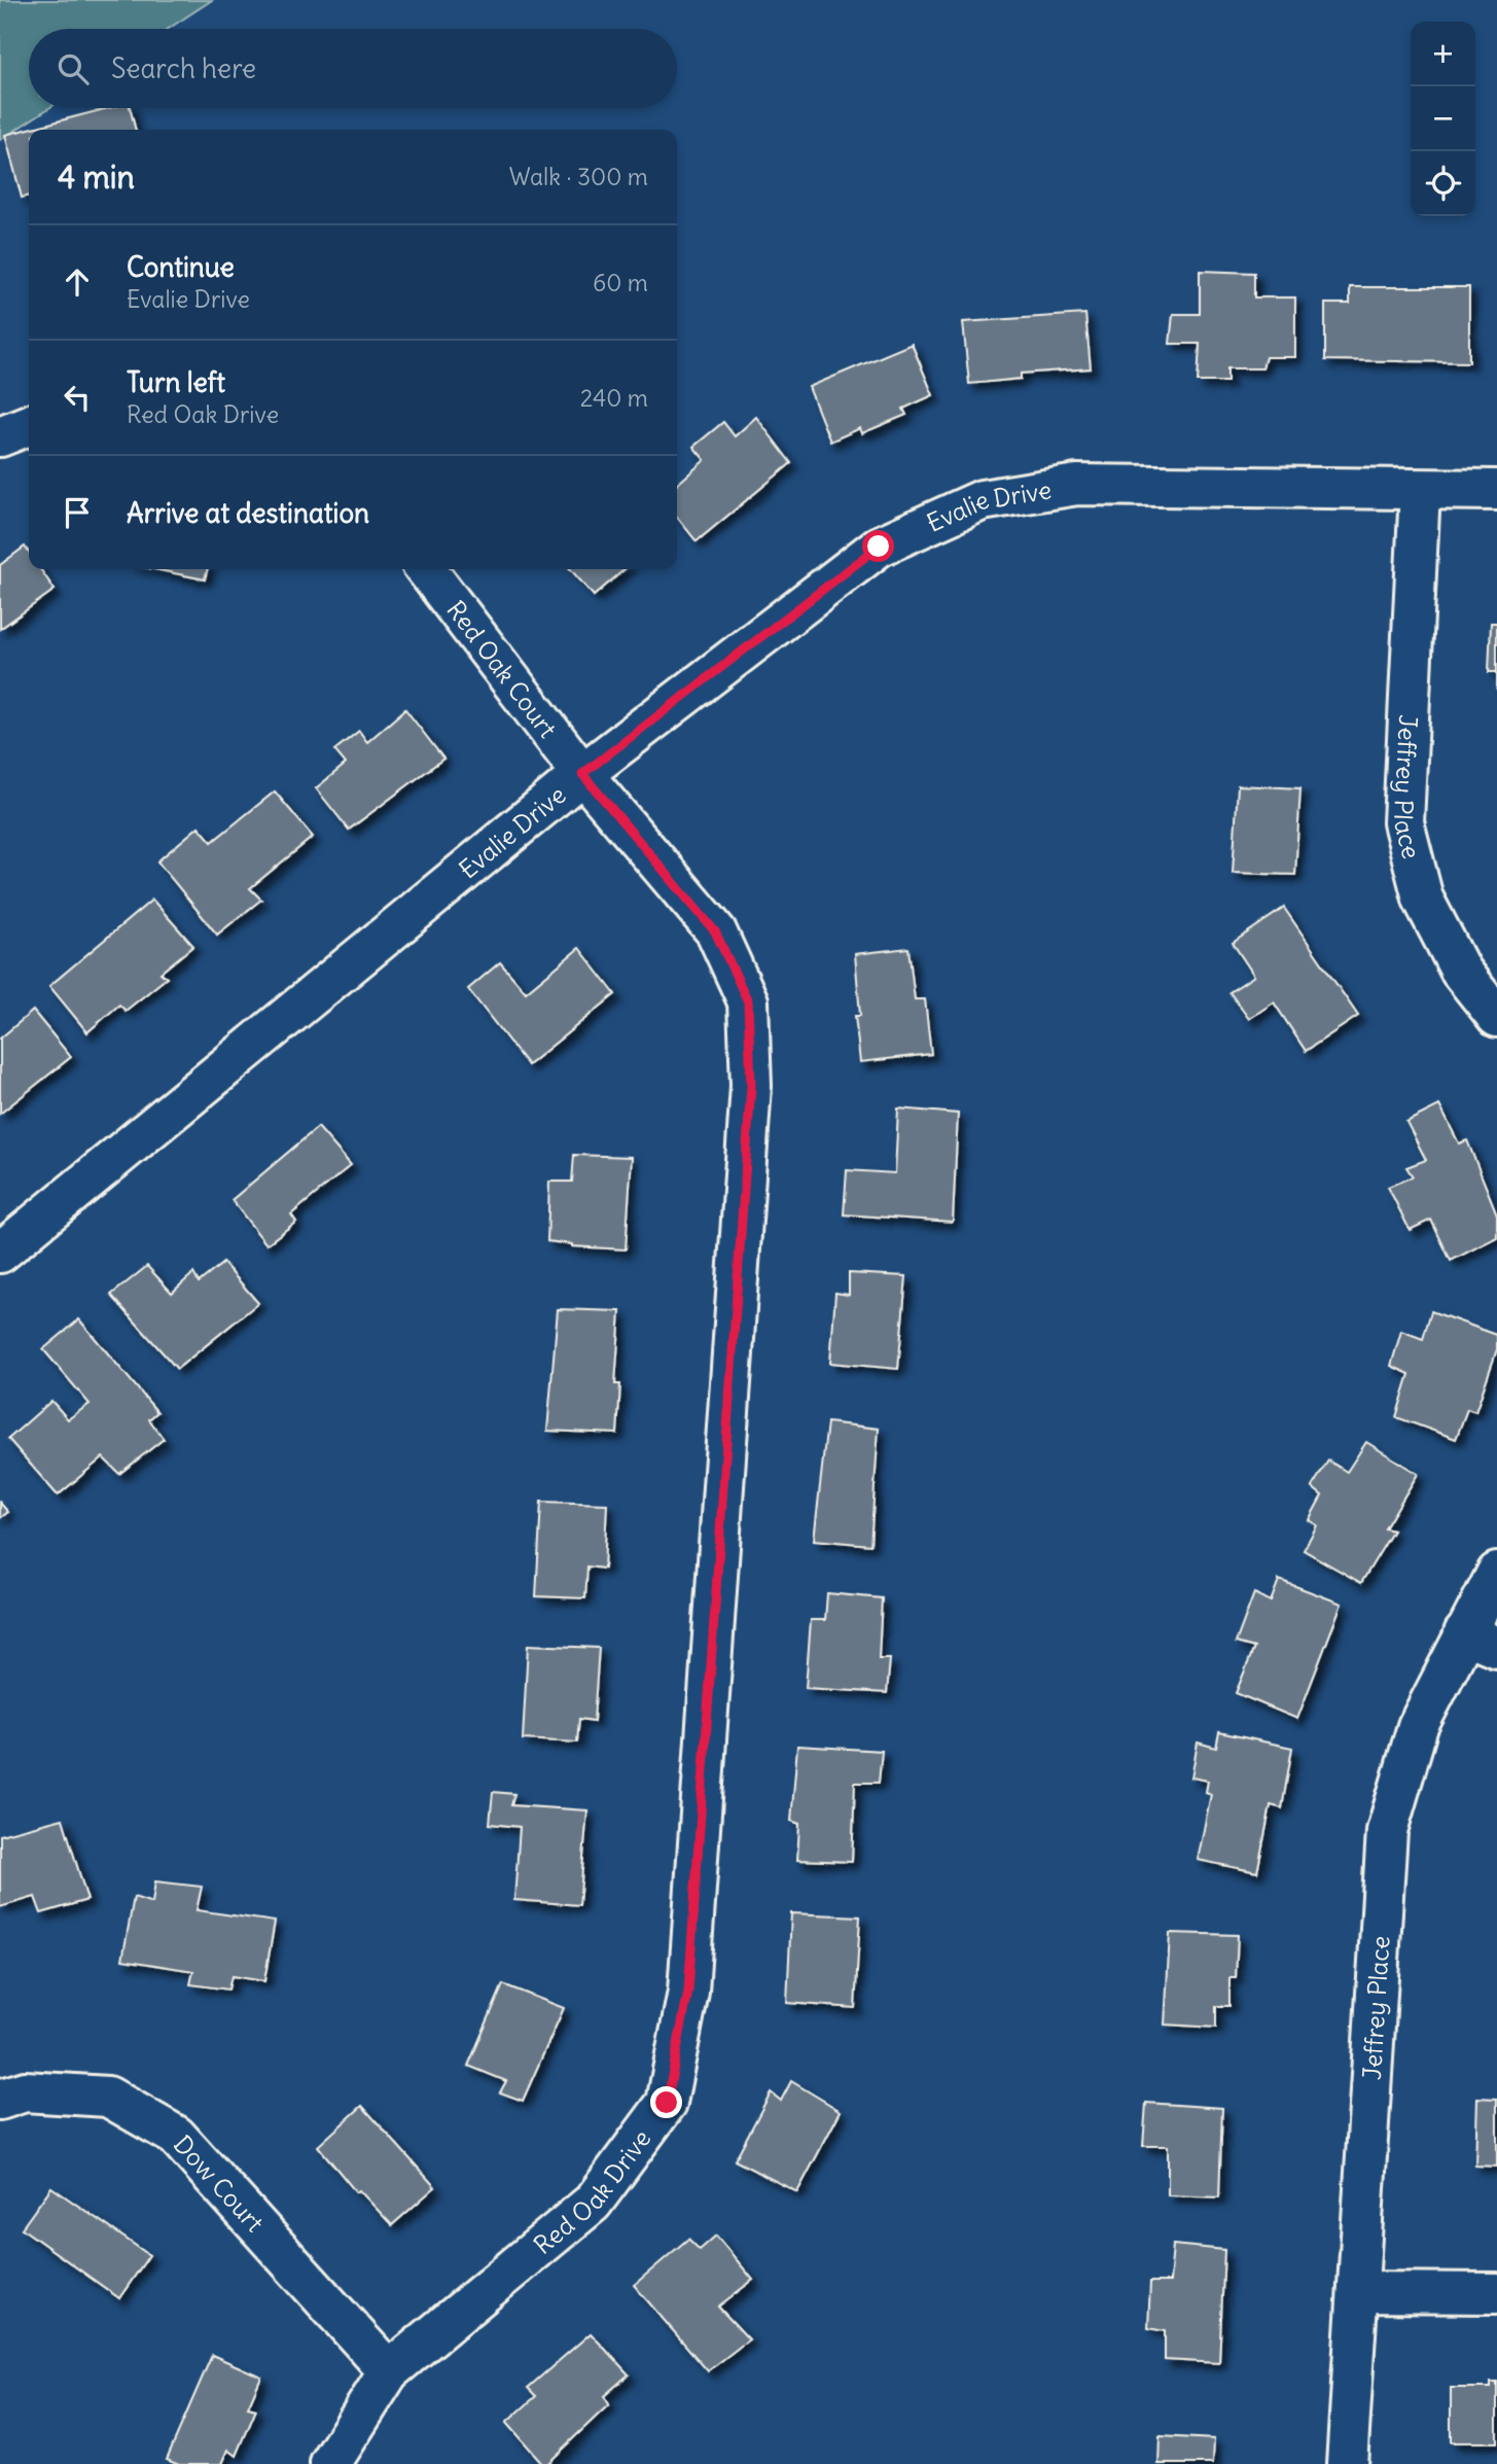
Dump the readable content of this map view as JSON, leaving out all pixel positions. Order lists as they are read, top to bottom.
{
  "streets": {
    "street": [
      "Evalie Drive",
      "Red Oak Court",
      "Jeffrey Place",
      "Dow Court",
      "Red Oak Drive"
    ]
  },
  "crossings": [
    ["Evalie Drive", "Red Oak Court"],
    ["Evalie Drive", "Jeffrey Place"],
    ["Evalie Drive", "Red Oak Drive"],
    ["Red Oak Court", "Red Oak Drive"],
    ["Dow Court", "Red Oak Drive"]
  ],
  "page": {
    "map_buttons": ["+", "−"],
    "search": "Search here",
    "heading": ["4 min", "Walk · 300 m"],
    "list": [
      ["Continue", "Evalie Drive", "60 m"],
      ["Turn left", "Red Oak Drive", "240 m"],
      "Arrive at destination"
    ]
  }
}
